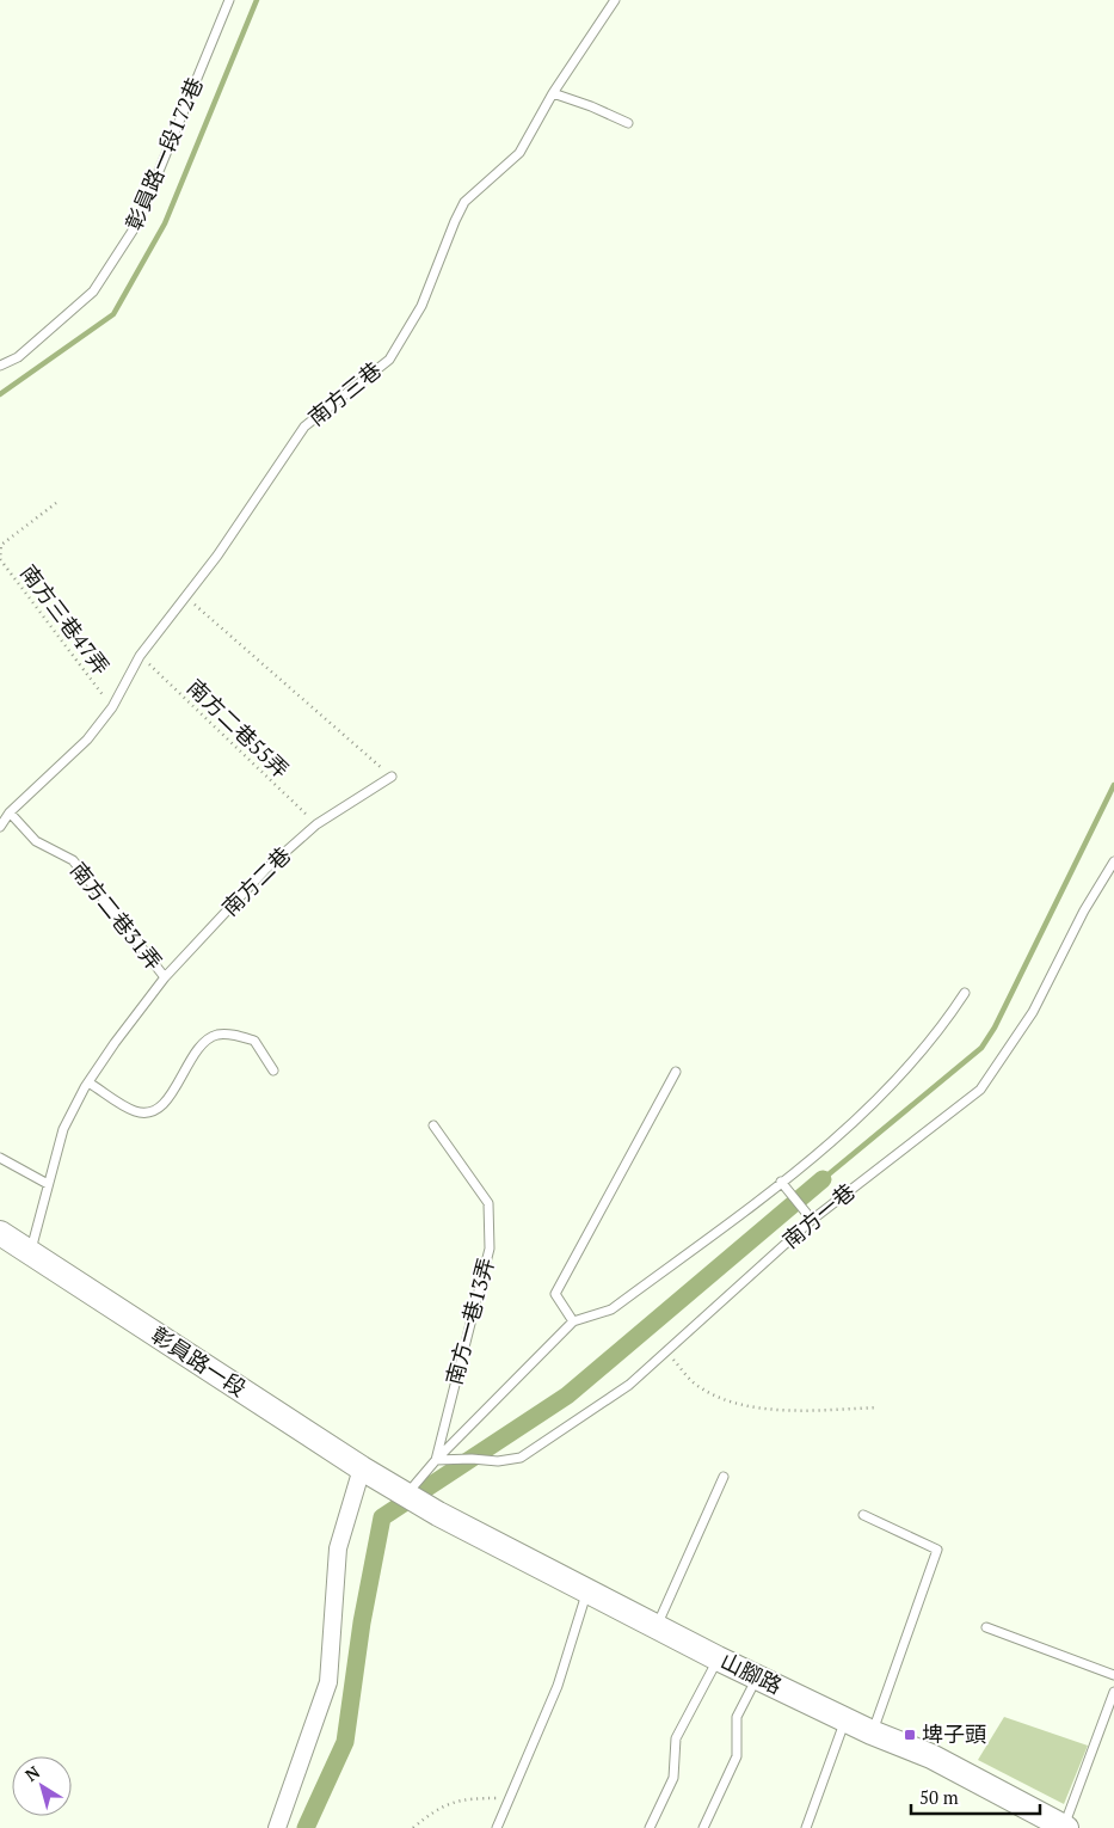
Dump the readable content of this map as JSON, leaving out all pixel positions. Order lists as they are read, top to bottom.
{
  "streets": {
    "main road": ["彰員路一段", "山腳路"],
    "lane": [
      "彰員路一段172巷",
      "南方三巷",
      "南方二巷",
      "南方二巷31弄",
      "南方一巷",
      "南方一巷13弄"
    ],
    "path": ["南方三巷47弄", "南方二巷55弄"]
  },
  "crossings": [
    ["南方三巷", "南方三巷47弄"],
    ["南方三巷", "南方二巷55弄"],
    ["南方三巷", "南方二巷31弄"],
    ["南方二巷55弄", "南方二巷"],
    ["南方二巷", "南方二巷31弄"],
    ["南方二巷", "彰員路一段"],
    ["南方一巷", "南方一巷13弄"],
    ["彰員路一段", "山腳路"]
  ],
  "places": {
    "transit": ["埤子頭"]
  },
  "scale_bar": "50 m",
  "north": "top left"
}
